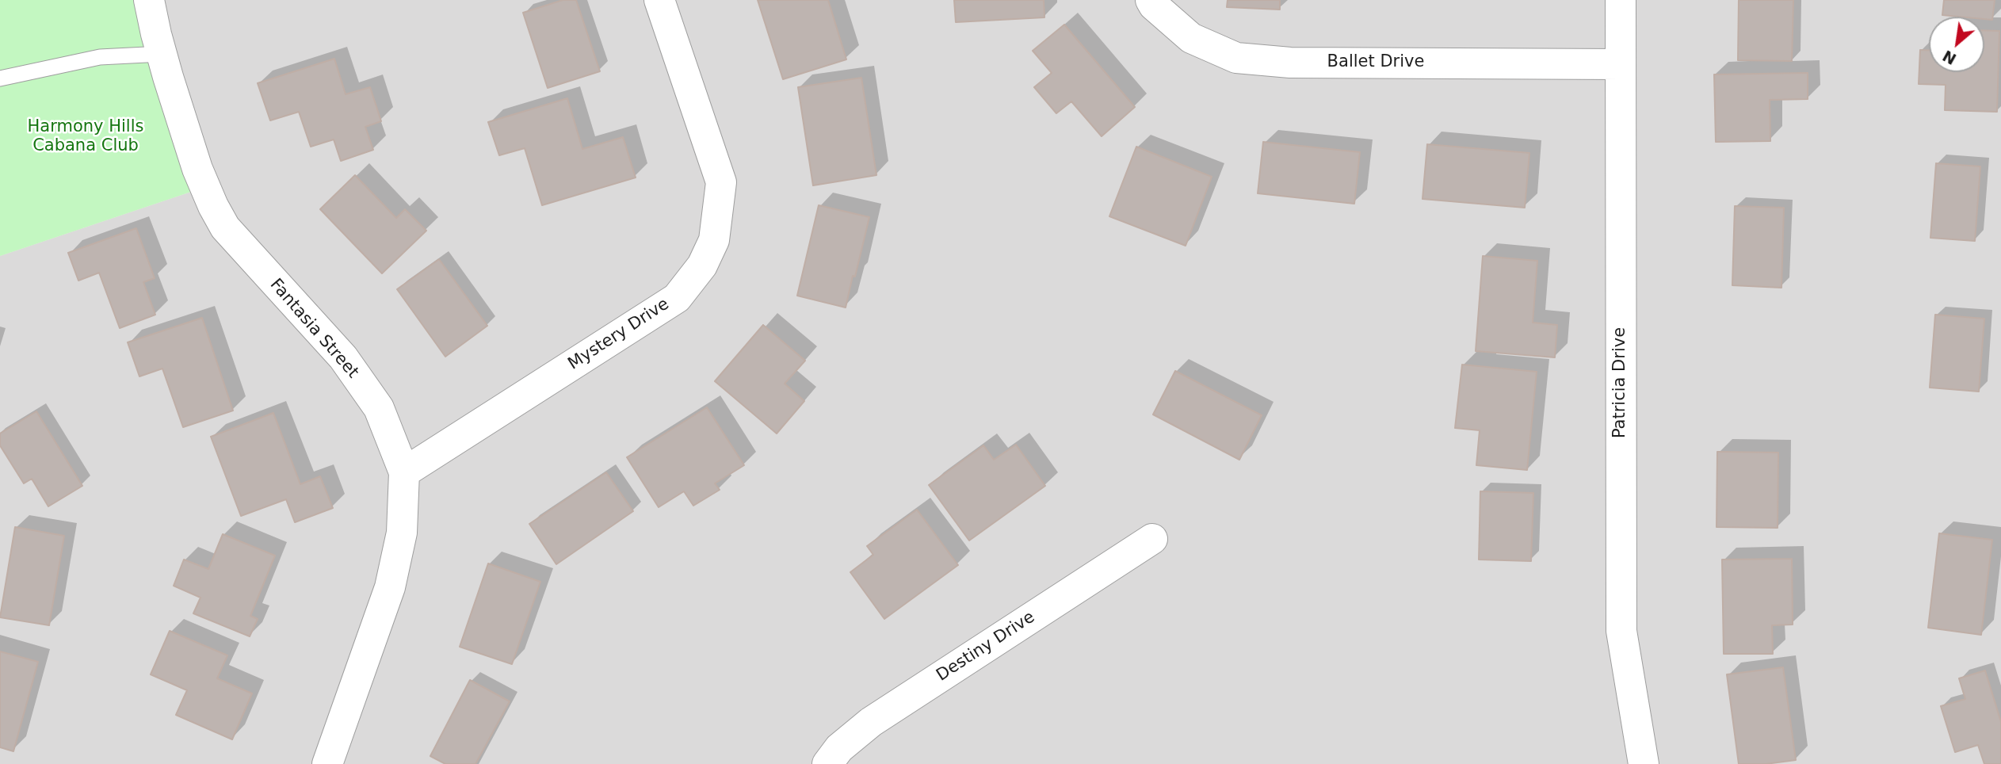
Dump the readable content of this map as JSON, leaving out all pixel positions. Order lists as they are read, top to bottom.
{
  "streets": {
    "street": [
      "Ballet Drive",
      "Fantasia Street",
      "Mystery Drive",
      "Patricia Drive",
      "Destiny Drive"
    ]
  },
  "crossings": [
    ["Ballet Drive", "Patricia Drive"],
    ["Fantasia Street", "Mystery Drive"]
  ],
  "parks": ["Harmony Hills Cabana Club"],
  "north": "bottom left"
}
